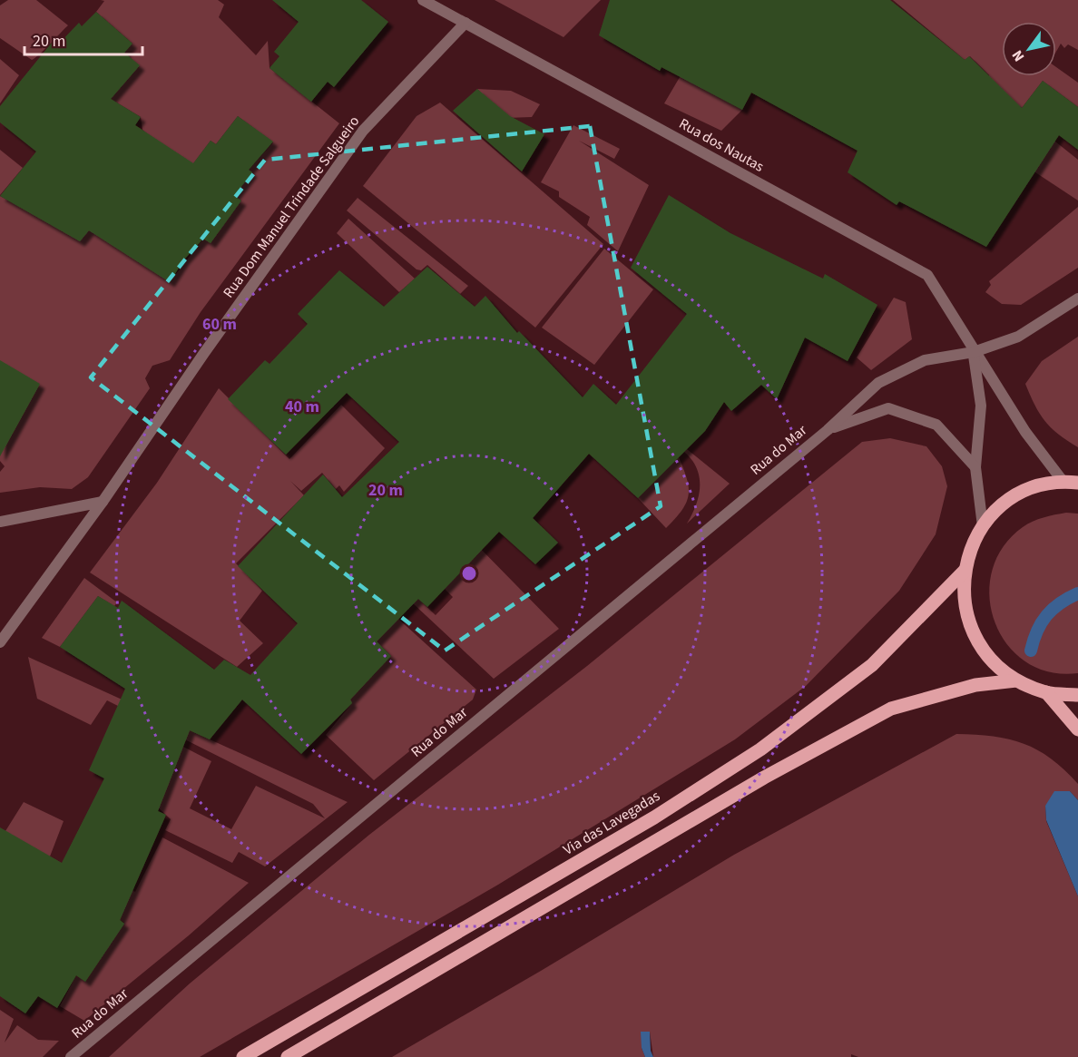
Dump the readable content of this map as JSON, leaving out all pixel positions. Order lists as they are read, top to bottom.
{
  "streets": {
    "main road": ["Via das Lavegadas"],
    "street": ["Rua dos Nautas", "Rua Dom Manuel Trindade Salgueiro", "Rua do Mar"]
  },
  "crossings": [
    ["Rua dos Nautas", "Rua Dom Manuel Trindade Salgueiro"],
    ["Rua dos Nautas", "Rua do Mar"]
  ],
  "scale_bar": "20 m",
  "north": "bottom left",
  "rings": ["60 m", "40 m", "20 m"]
}
